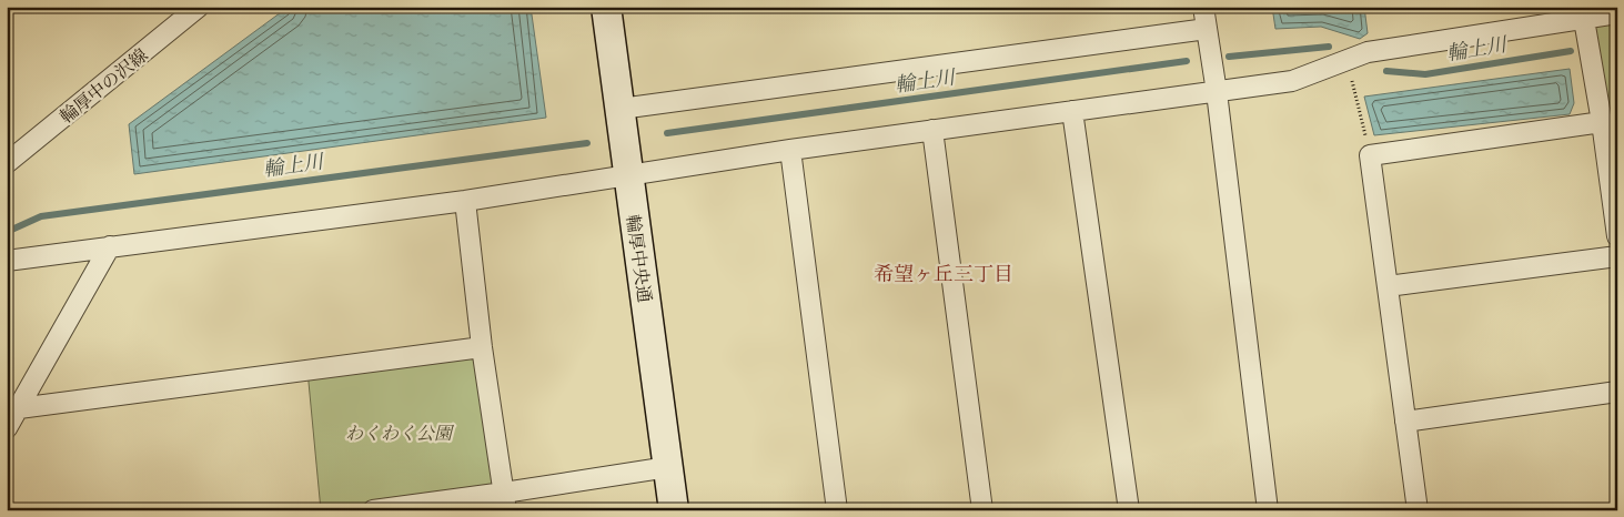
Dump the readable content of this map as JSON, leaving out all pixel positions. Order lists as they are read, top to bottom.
{
  "streets": {
    "street": ["輪厚中の沢線", "輪厚中央通"]
  },
  "districts": ["希望ヶ丘三丁目"],
  "water": ["輪上川"],
  "parks": ["わくわく公園"]
}
